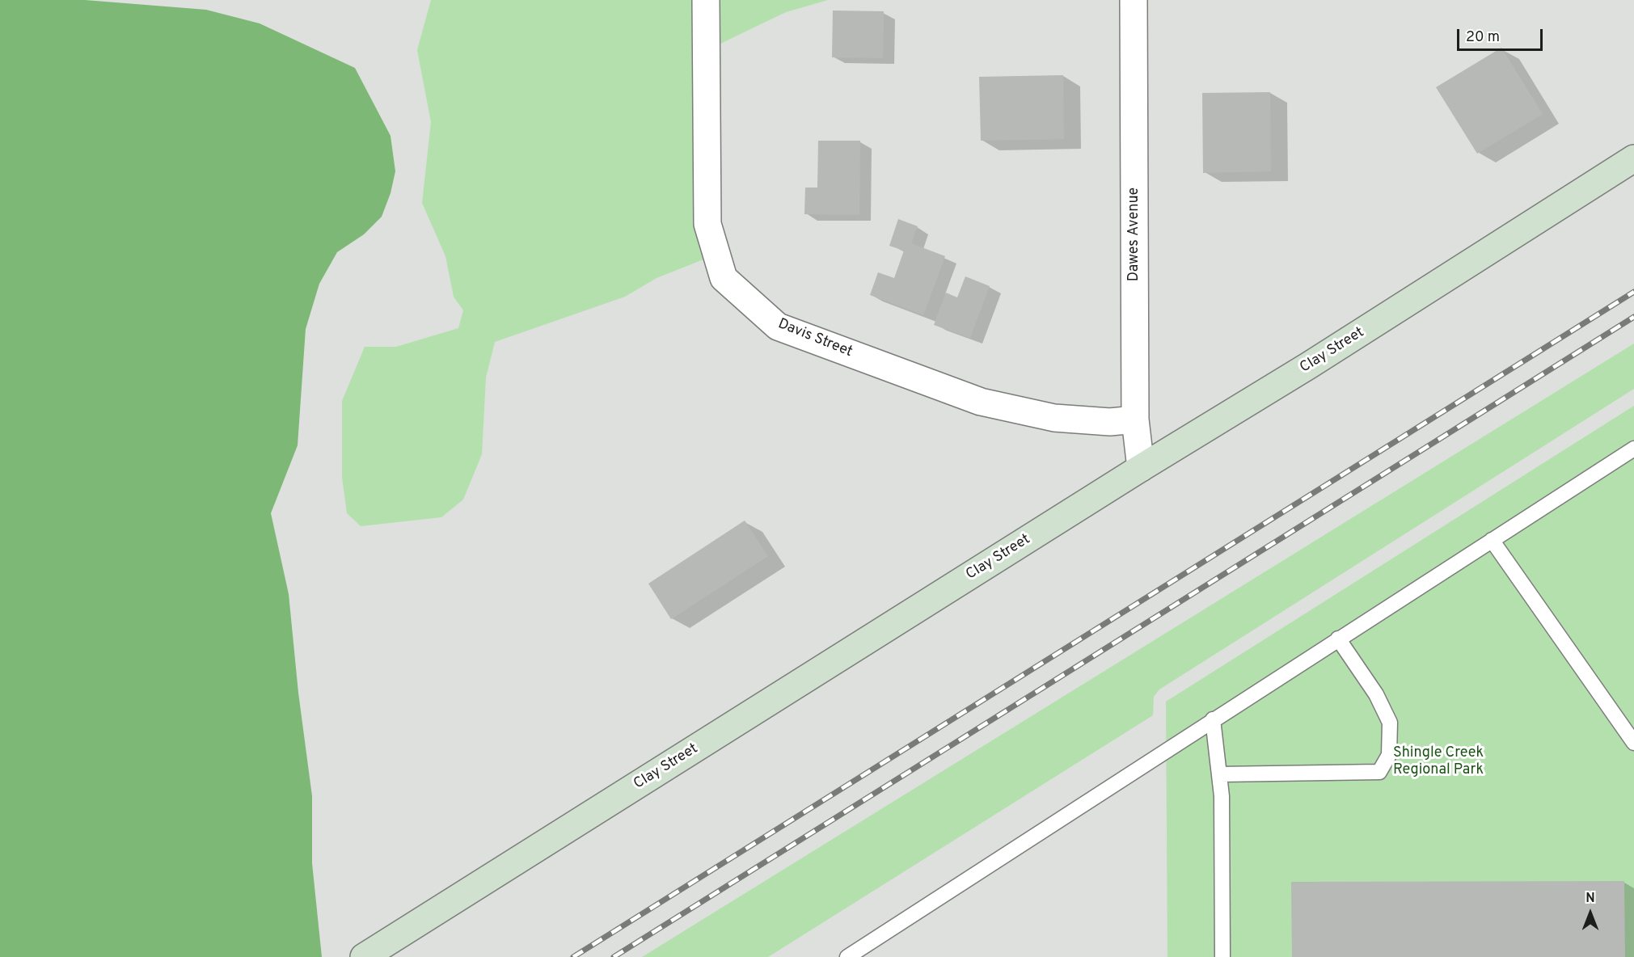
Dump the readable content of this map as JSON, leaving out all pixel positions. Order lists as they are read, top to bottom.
{
  "streets": {
    "street": ["Dawes Avenue", "Davis Street", "Clay Street"]
  },
  "crossings": [
    ["Dawes Avenue", "Davis Street"],
    ["Dawes Avenue", "Clay Street"]
  ],
  "parks": ["Shingle Creek Regional Park"],
  "scale_bar": "20 m",
  "north": "top"
}
